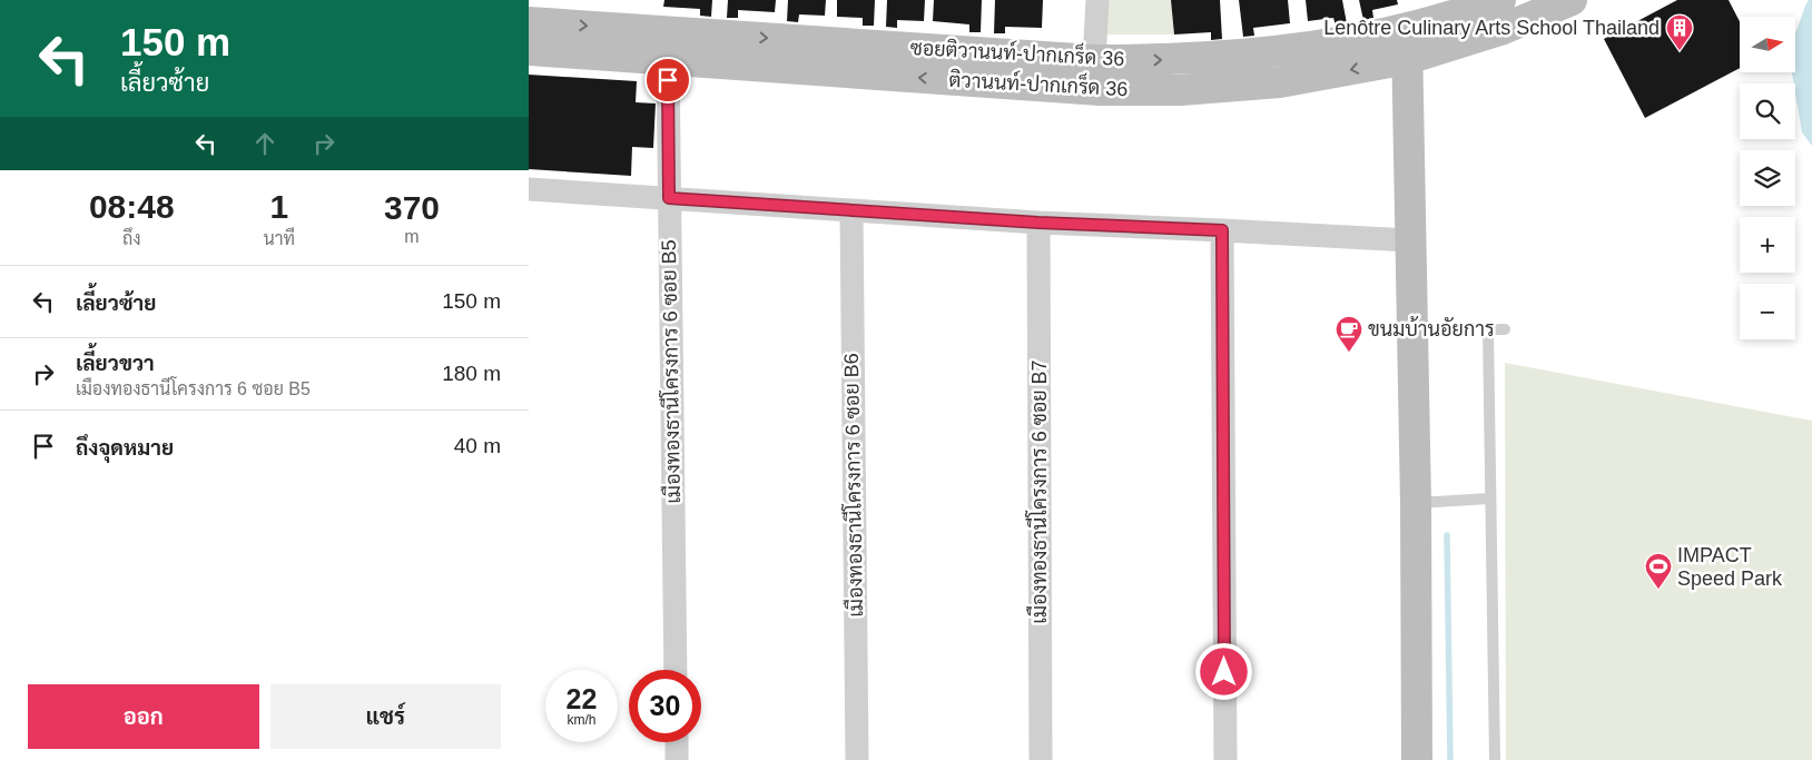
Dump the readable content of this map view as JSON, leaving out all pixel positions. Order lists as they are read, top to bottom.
{
  "streets": {
    "street": [
      "ซอยติวานนท์-ปากเกร็ด 36",
      "ติวานนท์-ปากเกร็ด 36",
      "เมืองทองธานีโครงการ 6 ซอย B5",
      "เมืองทองธานีโครงการ 6 ซอย B6",
      "เมืองทองธานีโครงการ 6 ซอย B7"
    ]
  },
  "crossings": [
    ["ซอยติวานนท์-ปากเกร็ด 36", "ติวานนท์-ปากเกร็ด 36"],
    ["ติวานนท์-ปากเกร็ด 36", "เมืองทองธานีโครงการ 6 ซอย B5"]
  ],
  "places": {
    "building": ["Lenôtre Culinary Arts School Thailand"],
    "cafe": ["ขนมบ้านอัยการ"],
    "sports": ["IMPACT Speed Park"]
  },
  "north": "right",
  "page": {
    "turn": ["150 m", "เลี้ยวซ้าย"],
    "map_buttons": ["+", "−"],
    "eta": [
      "08:48",
      "ถึง",
      "1",
      "นาที",
      "370",
      "m"
    ],
    "list": [
      {
        "name": "เลี้ยวซ้าย",
        "value": "150 m"
      },
      {
        "name": "เลี้ยวขวา",
        "note": "เมืองทองธานีโครงการ 6 ซอย B5",
        "value": "180 m"
      },
      {
        "name": "ถึงจุดหมาย",
        "value": "40 m"
      }
    ],
    "speed": "22 km/h",
    "limit": "30",
    "buttons": ["ออก", "แชร์"]
  }
}
